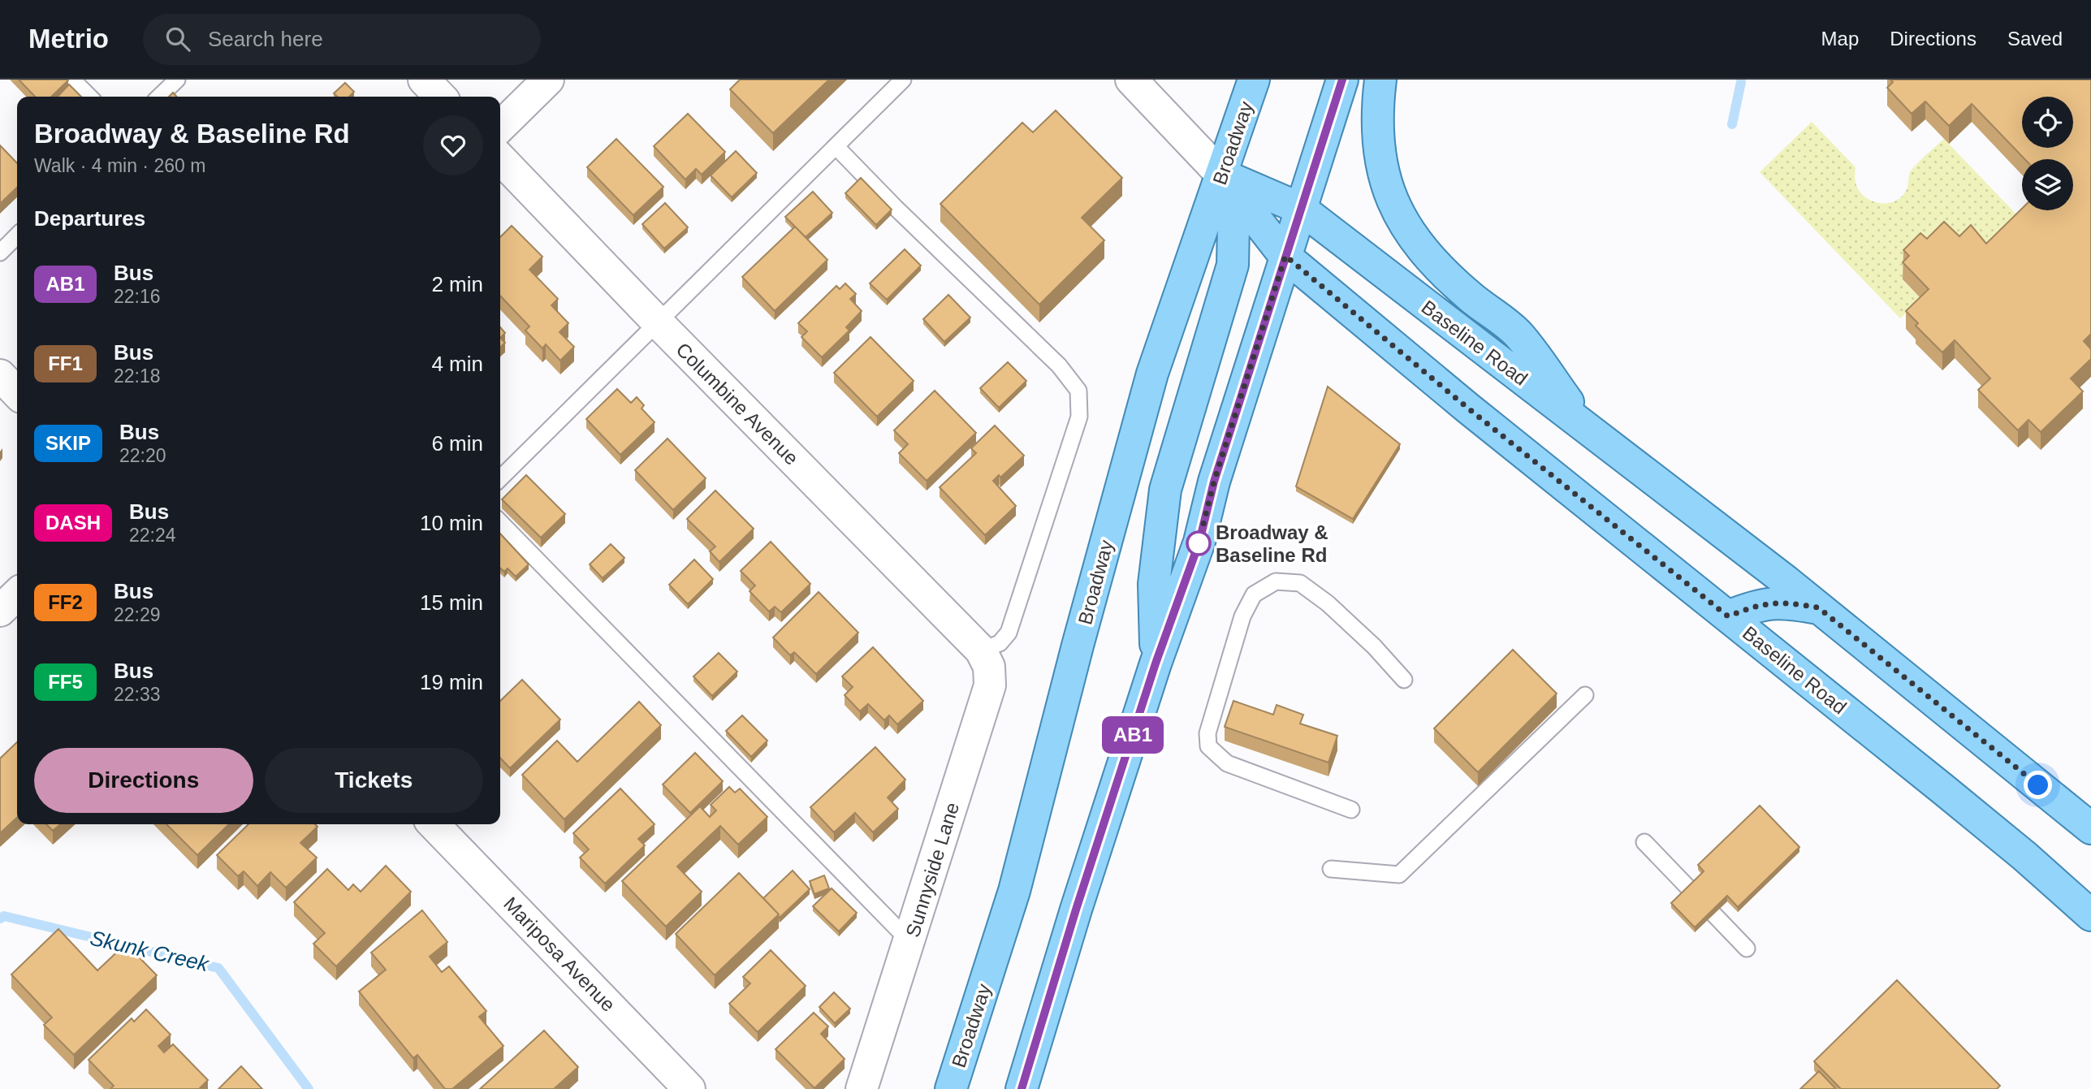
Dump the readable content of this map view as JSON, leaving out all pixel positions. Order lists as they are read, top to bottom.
{
  "streets": {
    "main road": ["Broadway", "Baseline Road"],
    "street": ["Columbine Avenue", "Sunnyside Lane", "Mariposa Avenue"]
  },
  "crossings": [
    ["Broadway", "Baseline Road"],
    ["Columbine Avenue", "Sunnyside Lane"]
  ],
  "water": ["Skunk Creek"],
  "places": ["Broadway & Baseline Rd"],
  "lines": ["bus line AB1"],
  "page": {
    "header": "Metrio",
    "search": "Search here",
    "nav": ["Map", "Directions", "Saved"],
    "on_map": "AB1",
    "heading": [
      ["Broadway & Baseline Rd", "Walk · 4 min · 260 m"],
      "Departures"
    ],
    "list": [
      {
        "mark": "AB1",
        "name": "Bus",
        "note": "22:16",
        "value": "2 min"
      },
      {
        "mark": "FF1",
        "name": "Bus",
        "note": "22:18",
        "value": "4 min"
      },
      {
        "mark": "SKIP",
        "name": "Bus",
        "note": "22:20",
        "value": "6 min"
      },
      {
        "mark": "DASH",
        "name": "Bus",
        "note": "22:24",
        "value": "10 min"
      },
      {
        "mark": "FF2",
        "name": "Bus",
        "note": "22:29",
        "value": "15 min"
      },
      {
        "mark": "FF5",
        "name": "Bus",
        "note": "22:33",
        "value": "19 min"
      }
    ],
    "buttons": ["Directions", "Tickets"]
  }
}
